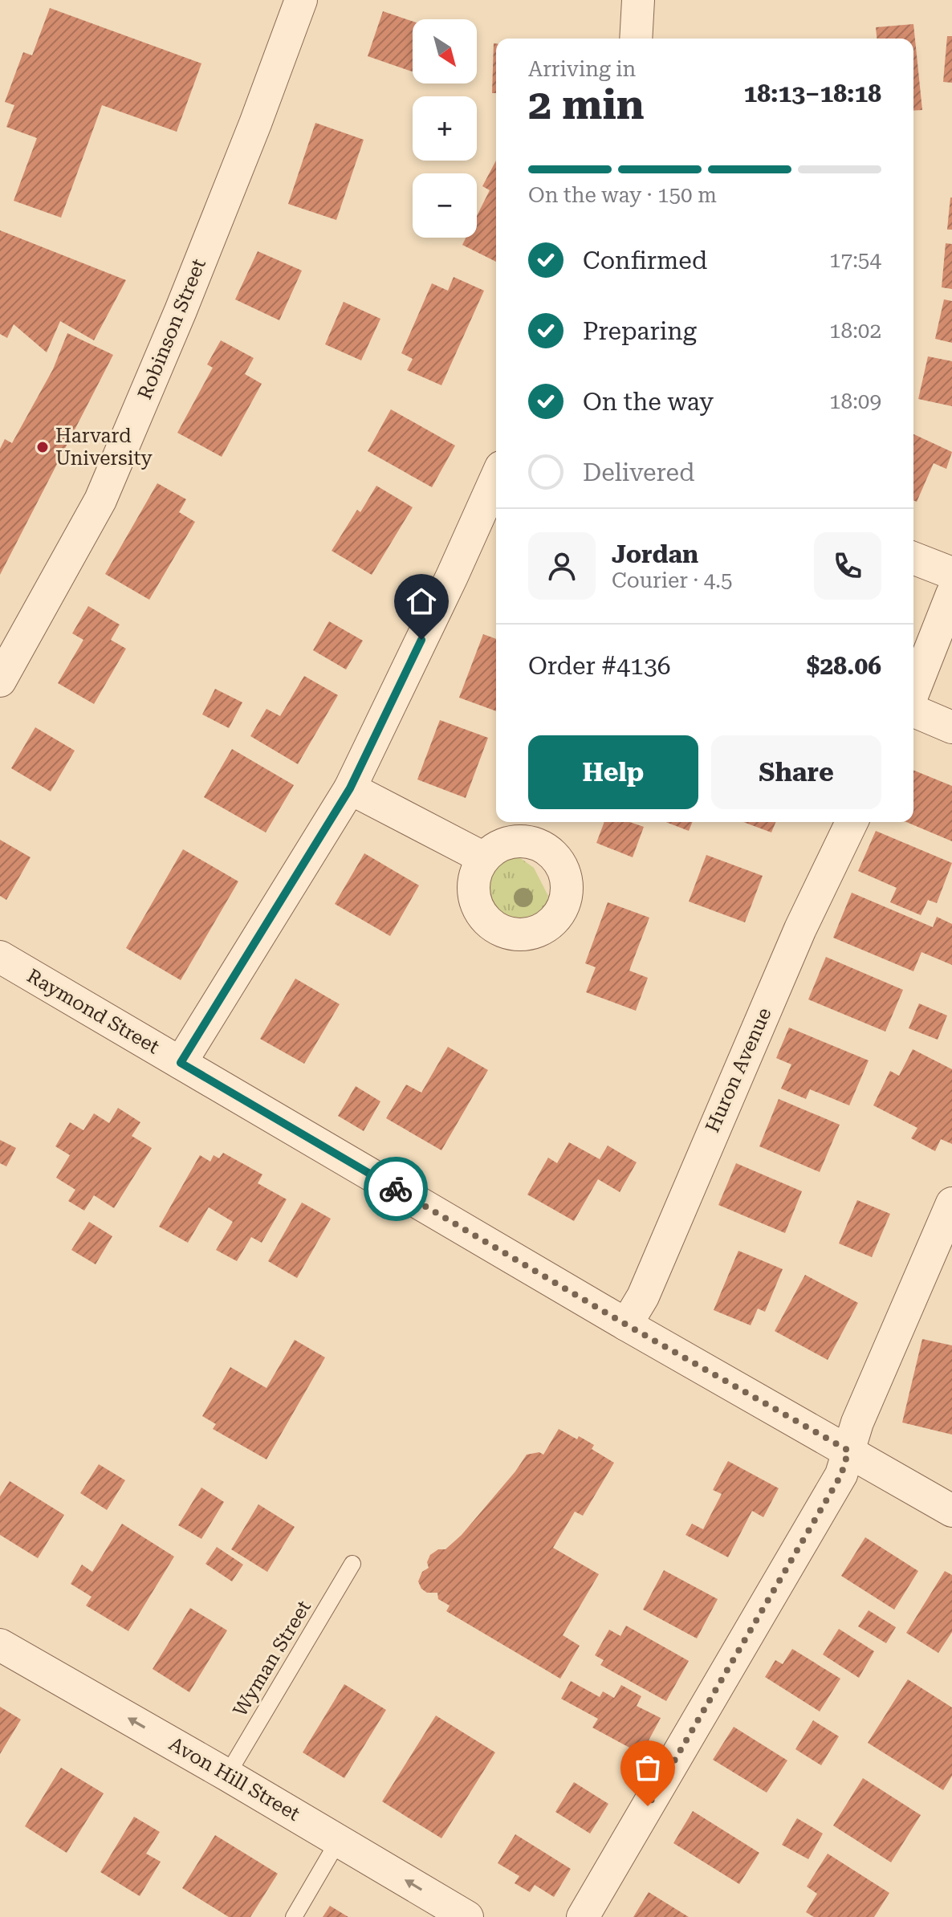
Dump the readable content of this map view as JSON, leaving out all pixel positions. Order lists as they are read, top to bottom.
{
  "streets": {
    "street": [
      "Robinson Street",
      "Raymond Street",
      "Huron Avenue",
      "Avon Hill Street"
    ],
    "lane": ["Wyman Street"]
  },
  "crossings": [
    ["Raymond Street", "Huron Avenue"],
    ["Wyman Street", "Avon Hill Street"]
  ],
  "one_way": ["Avon Hill Street"],
  "places": ["Harvard University"],
  "north": "bottom right",
  "page": {
    "map_buttons": ["+", "−"],
    "heading": ["2 min", "Arriving in", "18:13–18:18"],
    "panel": [
      "Jordan",
      "Courier · 4.5",
      "Order #4136",
      "$28.06"
    ],
    "bar": "On the way · 150 m",
    "list": [
      ["Confirmed", "17:54"],
      ["Preparing", "18:02"],
      ["On the way", "18:09"],
      "Delivered"
    ],
    "buttons": ["Help", "Share"]
  }
}
